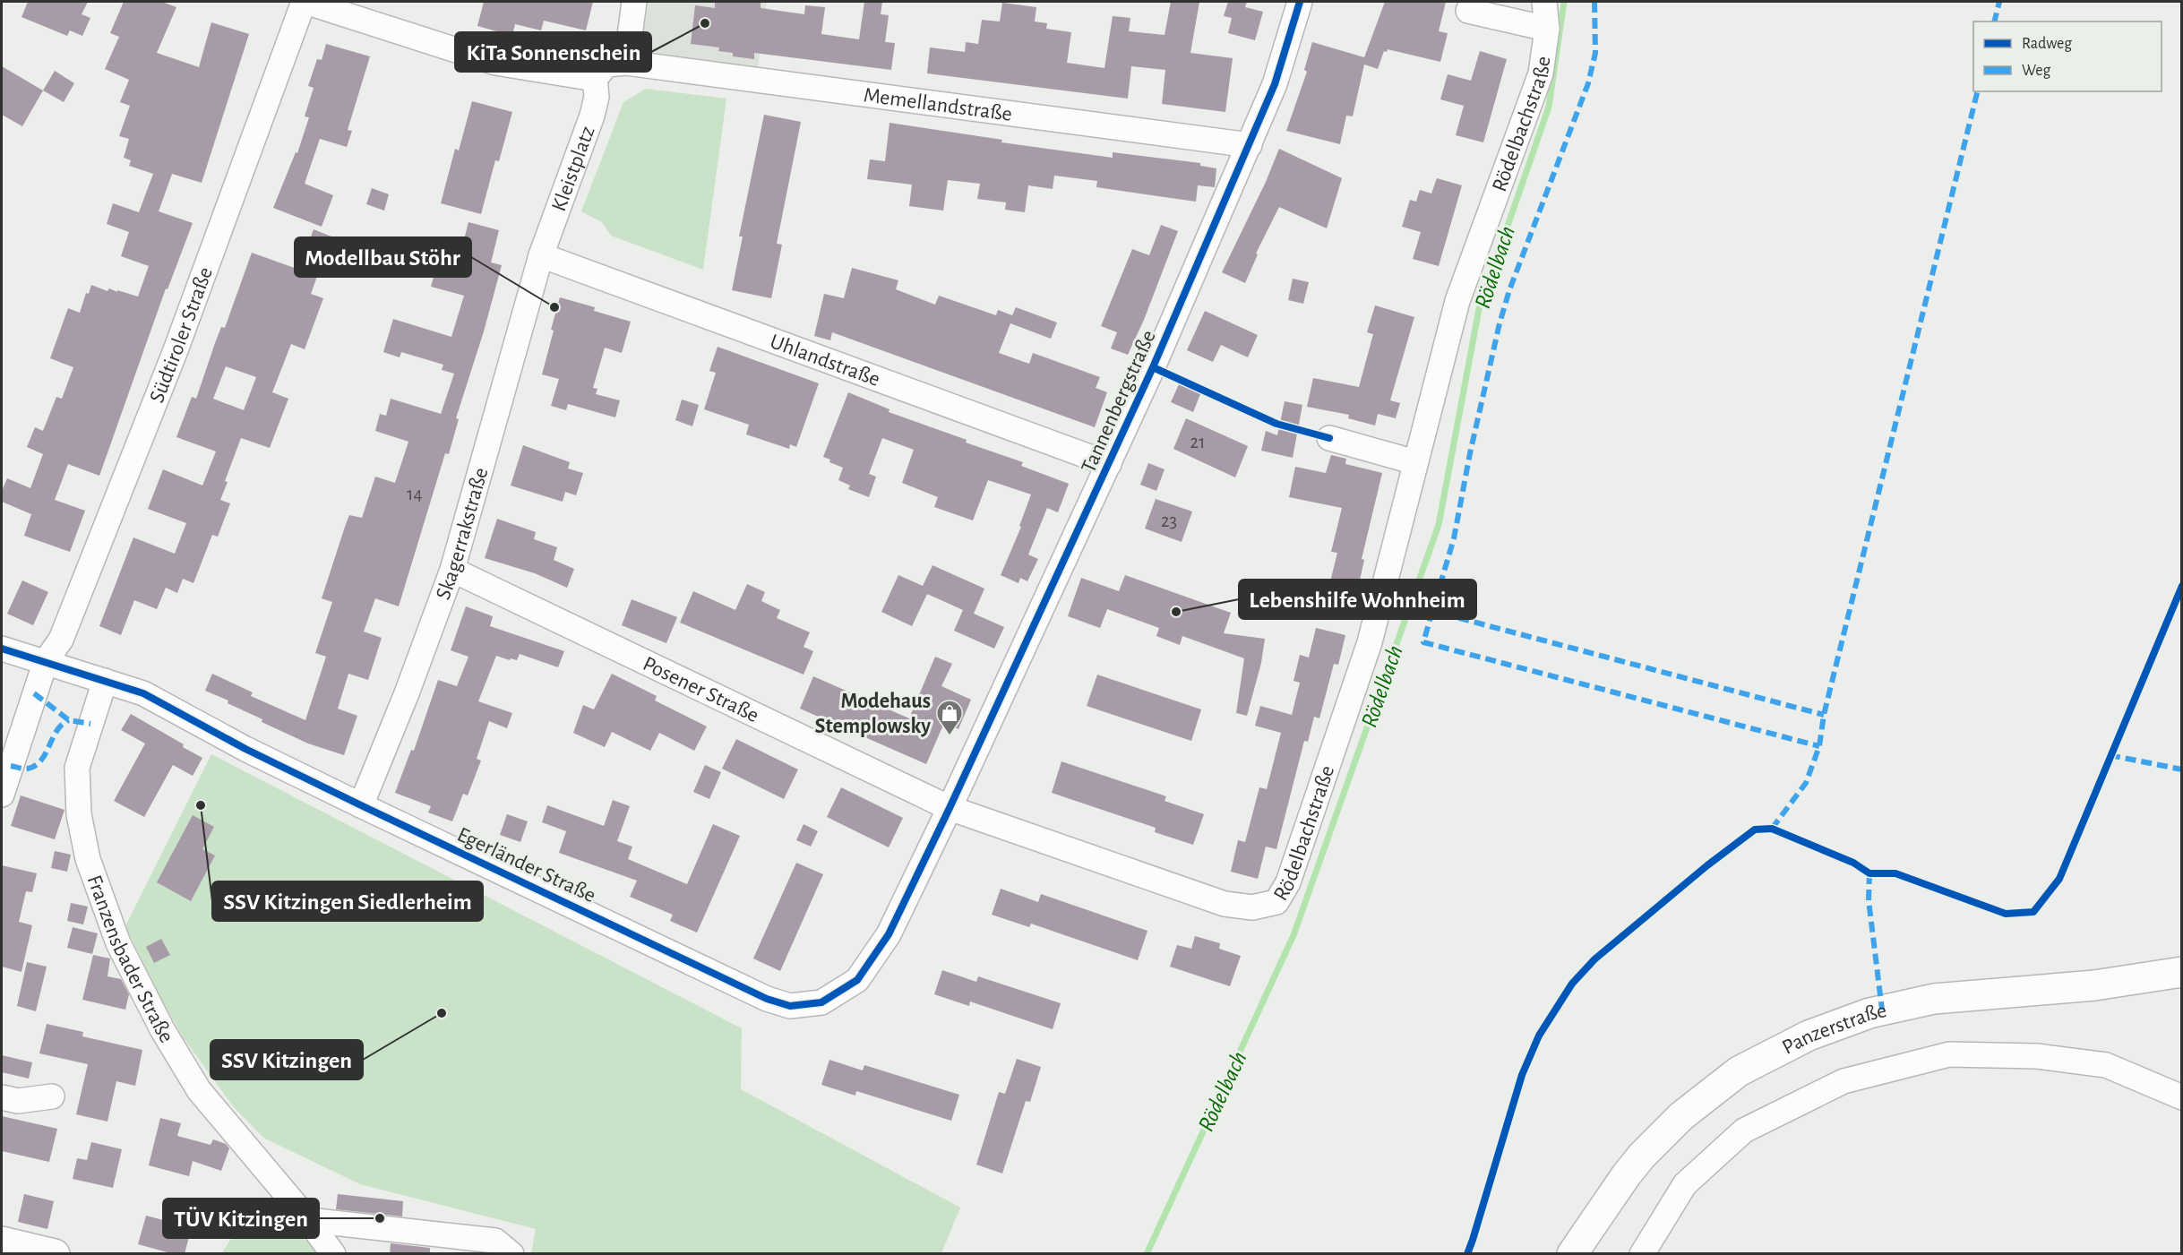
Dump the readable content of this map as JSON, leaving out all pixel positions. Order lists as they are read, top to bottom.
{
  "streets": {
    "main road": ["Panzerstraße"],
    "street": [
      "Memellandstraße",
      "Rödelbachstraße",
      "Kleistplatz",
      "Südtiroler Straße",
      "Uhlandstraße",
      "Tannenbergstraße",
      "Skagerrakstraße",
      "Posener Straße",
      "Egerländer Straße",
      "Franzensbader Straße"
    ]
  },
  "crossings": [
    ["Memellandstraße", "Tannenbergstraße"],
    ["Rödelbachstraße", "Tannenbergstraße"],
    ["Rödelbachstraße", "Posener Straße"],
    ["Rödelbachstraße", "Egerländer Straße"],
    ["Kleistplatz", "Uhlandstraße"],
    ["Kleistplatz", "Skagerrakstraße"],
    ["Südtiroler Straße", "Egerländer Straße"],
    ["Uhlandstraße", "Tannenbergstraße"],
    ["Uhlandstraße", "Skagerrakstraße"],
    ["Tannenbergstraße", "Posener Straße"],
    ["Tannenbergstraße", "Egerländer Straße"],
    ["Skagerrakstraße", "Posener Straße"],
    ["Skagerrakstraße", "Egerländer Straße"],
    ["Posener Straße", "Egerländer Straße"],
    ["Egerländer Straße", "Franzensbader Straße"]
  ],
  "water": ["Rödelbach"],
  "places": {
    "other": [
      "KiTa Sonnenschein",
      "Modellbau Stöhr",
      "Lebenshilfe Wohnheim",
      "SSV Kitzingen Siedlerheim",
      "SSV Kitzingen",
      "TÜV Kitzingen"
    ],
    "shop": ["Modehaus Stemplowsky"]
  },
  "house_numbers": ["21", "14", "23"],
  "legend": ["Radweg", "Weg"]
}
